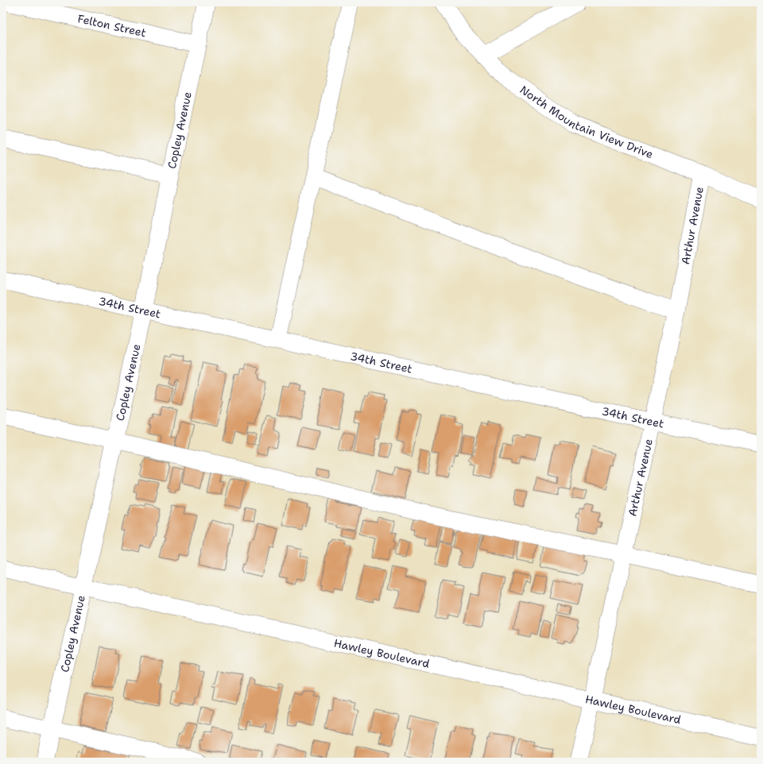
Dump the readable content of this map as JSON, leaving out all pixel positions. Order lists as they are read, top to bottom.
{
  "streets": {
    "street": [
      "Felton Street",
      "North Mountain View Drive",
      "Copley Avenue",
      "Arthur Avenue",
      "34th Street",
      "Hawley Boulevard"
    ]
  },
  "crossings": [
    ["Felton Street", "Copley Avenue"],
    ["North Mountain View Drive", "Arthur Avenue"],
    ["Copley Avenue", "34th Street"],
    ["Copley Avenue", "Hawley Boulevard"],
    ["Arthur Avenue", "34th Street"],
    ["Arthur Avenue", "Hawley Boulevard"]
  ]
}
